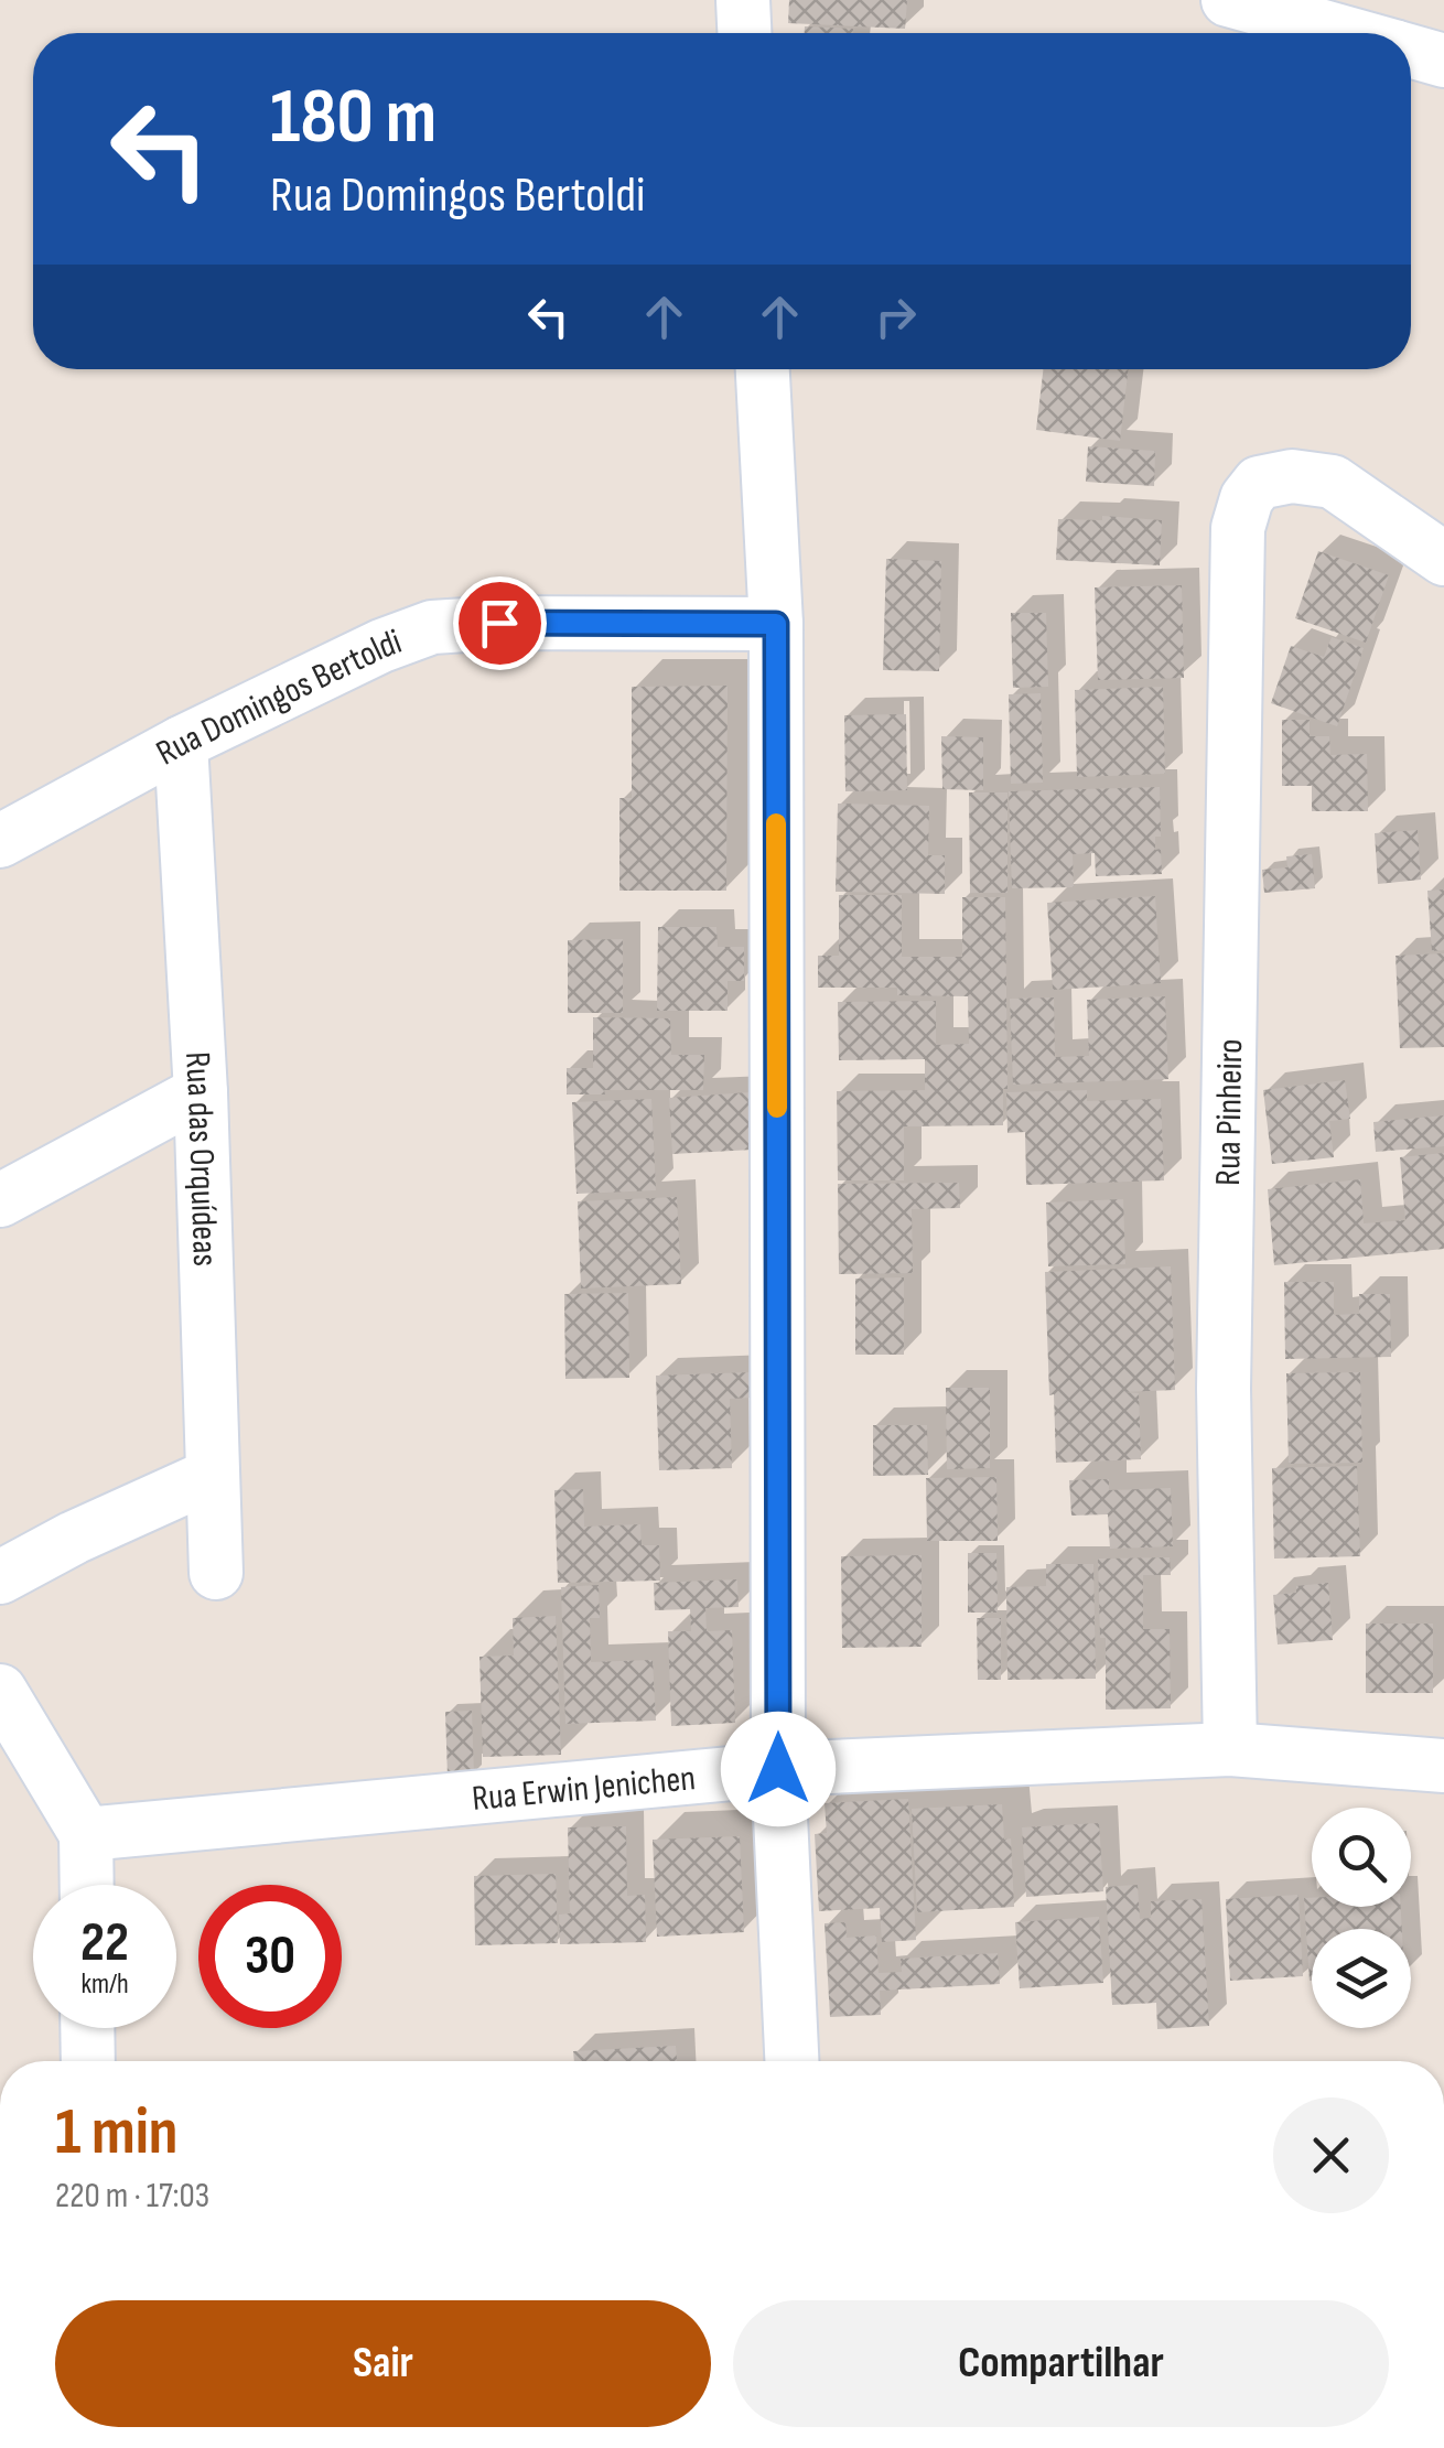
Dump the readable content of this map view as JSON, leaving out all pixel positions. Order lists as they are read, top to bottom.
{
  "streets": {
    "street": [
      "Rua Domingos Bertoldi",
      "Rua Pinheiro",
      "Rua das Orquídeas",
      "Rua Erwin Jenichen"
    ]
  },
  "crossings": [
    ["Rua Domingos Bertoldi", "Rua das Orquídeas"],
    ["Rua Pinheiro", "Rua Erwin Jenichen"]
  ],
  "page": {
    "turn": ["180 m", "Rua Domingos Bertoldi"],
    "speed": "22 km/h",
    "limit": "30",
    "heading": ["1 min", "220 m · 17:03"],
    "buttons": ["Sair", "Compartilhar"]
  }
}
